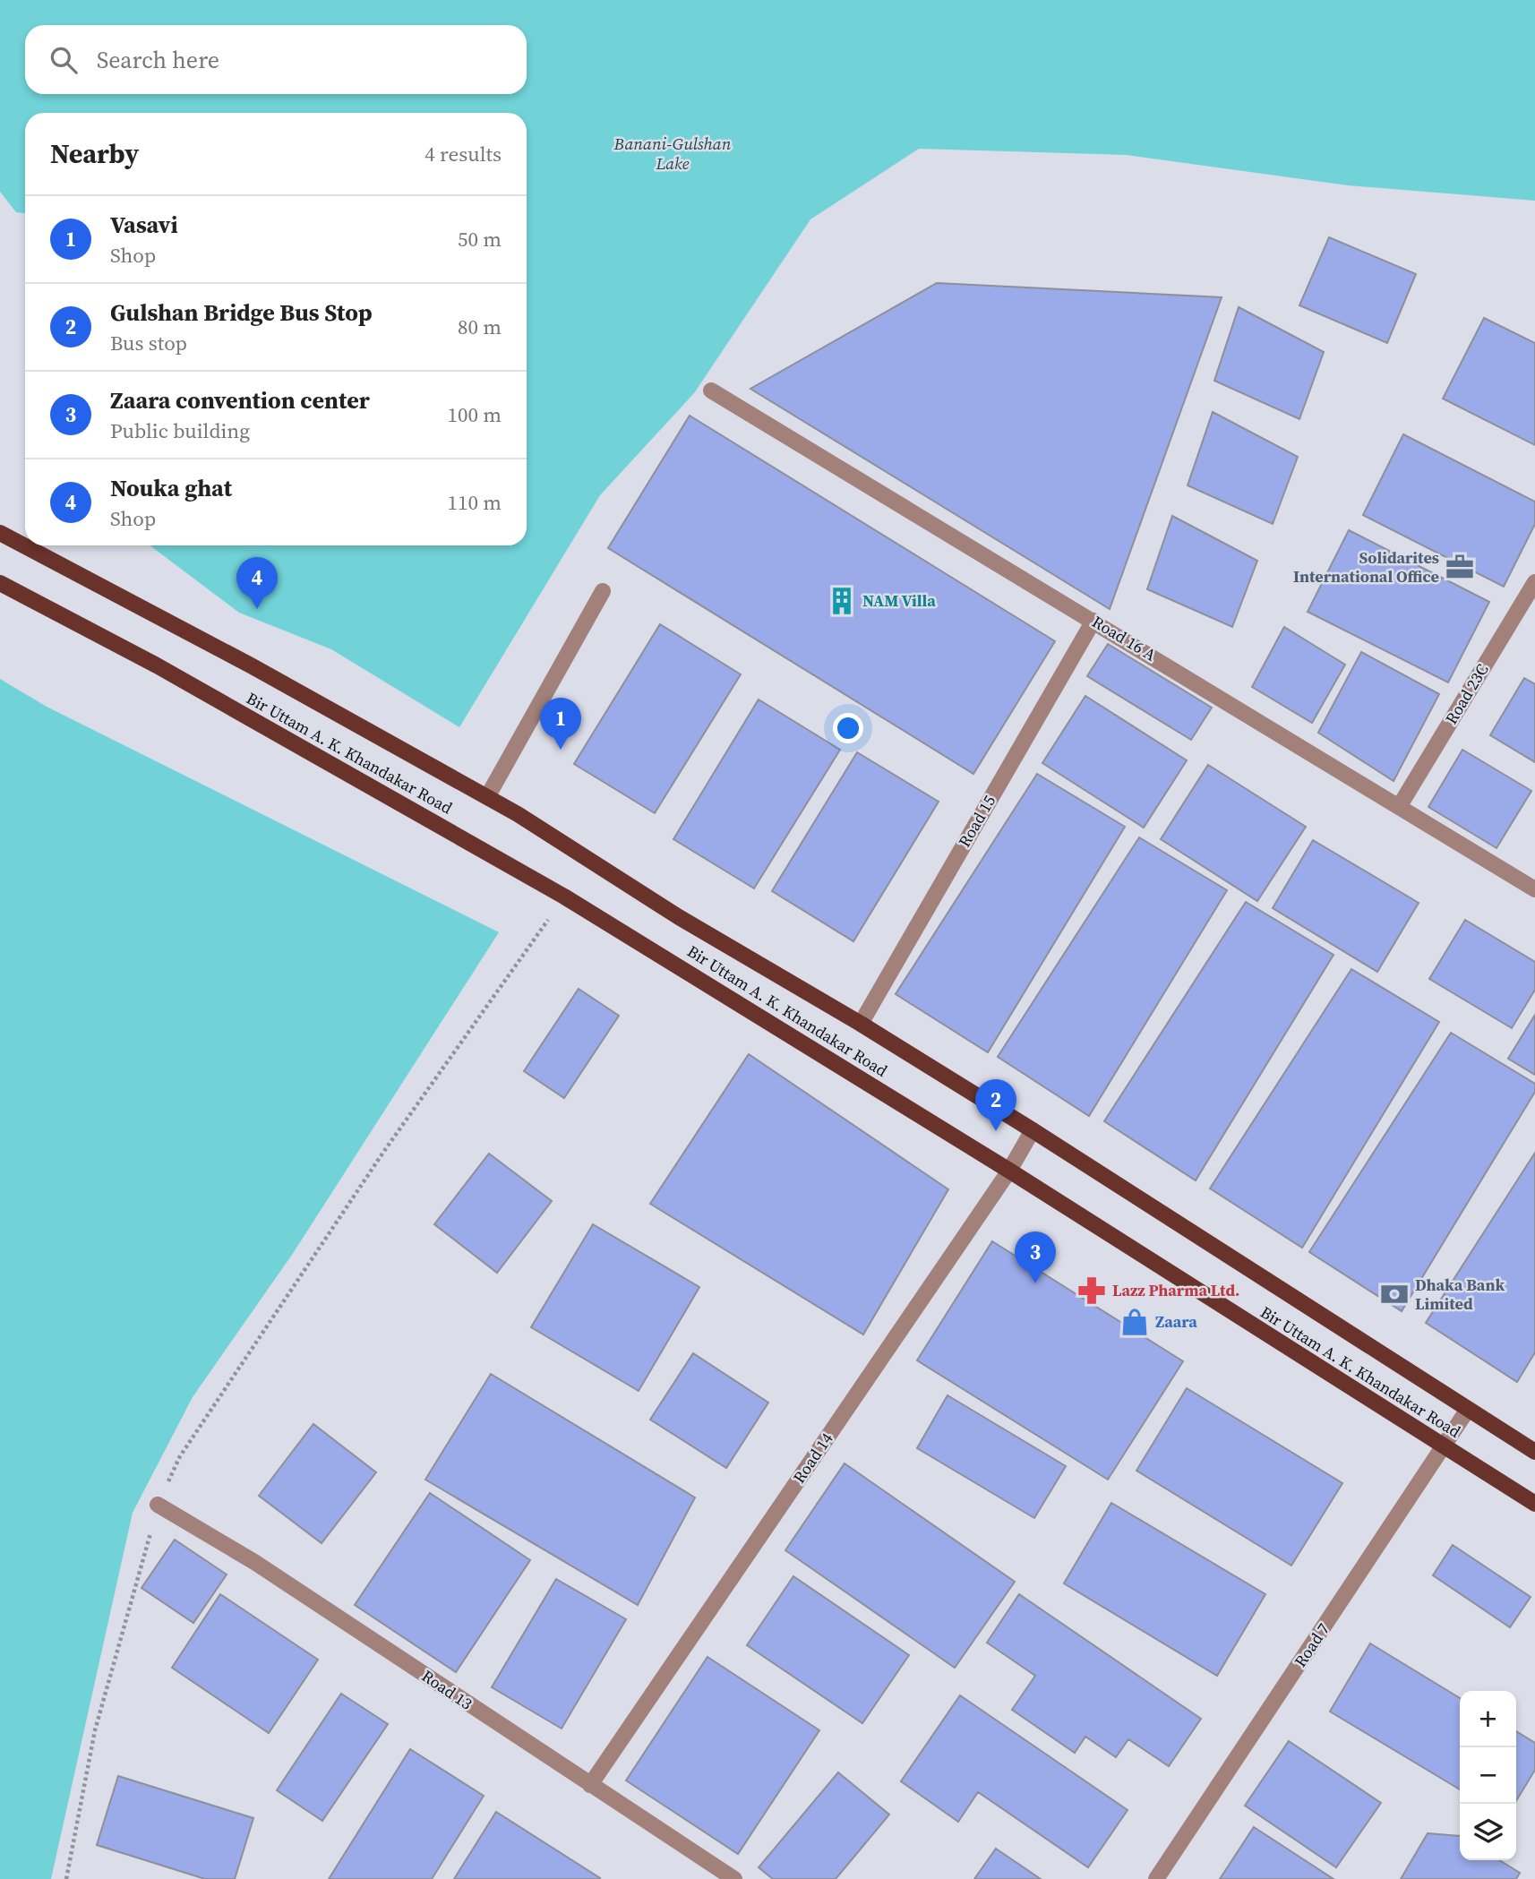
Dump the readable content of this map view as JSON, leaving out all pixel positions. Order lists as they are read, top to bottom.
{
  "streets": {
    "main road": ["Bir Uttam A. K. Khandakar Road"],
    "street": [
      "Road 16 A",
      "Road 23C",
      "Road 15",
      "Road 14",
      "Road 7",
      "Road 13"
    ]
  },
  "crossings": [
    ["Road 16 A", "Road 23C"],
    ["Road 16 A", "Road 15"],
    ["Bir Uttam A. K. Khandakar Road", "Road 15"],
    ["Bir Uttam A. K. Khandakar Road", "Road 14"],
    ["Bir Uttam A. K. Khandakar Road", "Road 7"],
    ["Road 14", "Road 13"]
  ],
  "water": ["Banani-Gulshan Lake"],
  "places": {
    "office": ["Solidarites International Office"],
    "building": ["NAM Villa"],
    "pharmacy": ["Lazz Pharma Ltd."],
    "bank": ["Dhaka Bank Limited"],
    "shop": ["Zaara"]
  },
  "page": {
    "search": "Search here",
    "heading": ["Nearby", "4 results"],
    "list": [
      {
        "mark": "1",
        "name": "Vasavi",
        "note": "Shop",
        "value": "50 m"
      },
      {
        "mark": "2",
        "name": "Gulshan Bridge Bus Stop",
        "note": "Bus stop",
        "value": "80 m"
      },
      {
        "mark": "3",
        "name": "Zaara convention center",
        "note": "Public building",
        "value": "100 m"
      },
      {
        "mark": "4",
        "name": "Nouka ghat",
        "note": "Shop",
        "value": "110 m"
      }
    ],
    "pins": [
      "4",
      "1",
      "2",
      "3"
    ],
    "map_buttons": ["+", "−"]
  }
}
